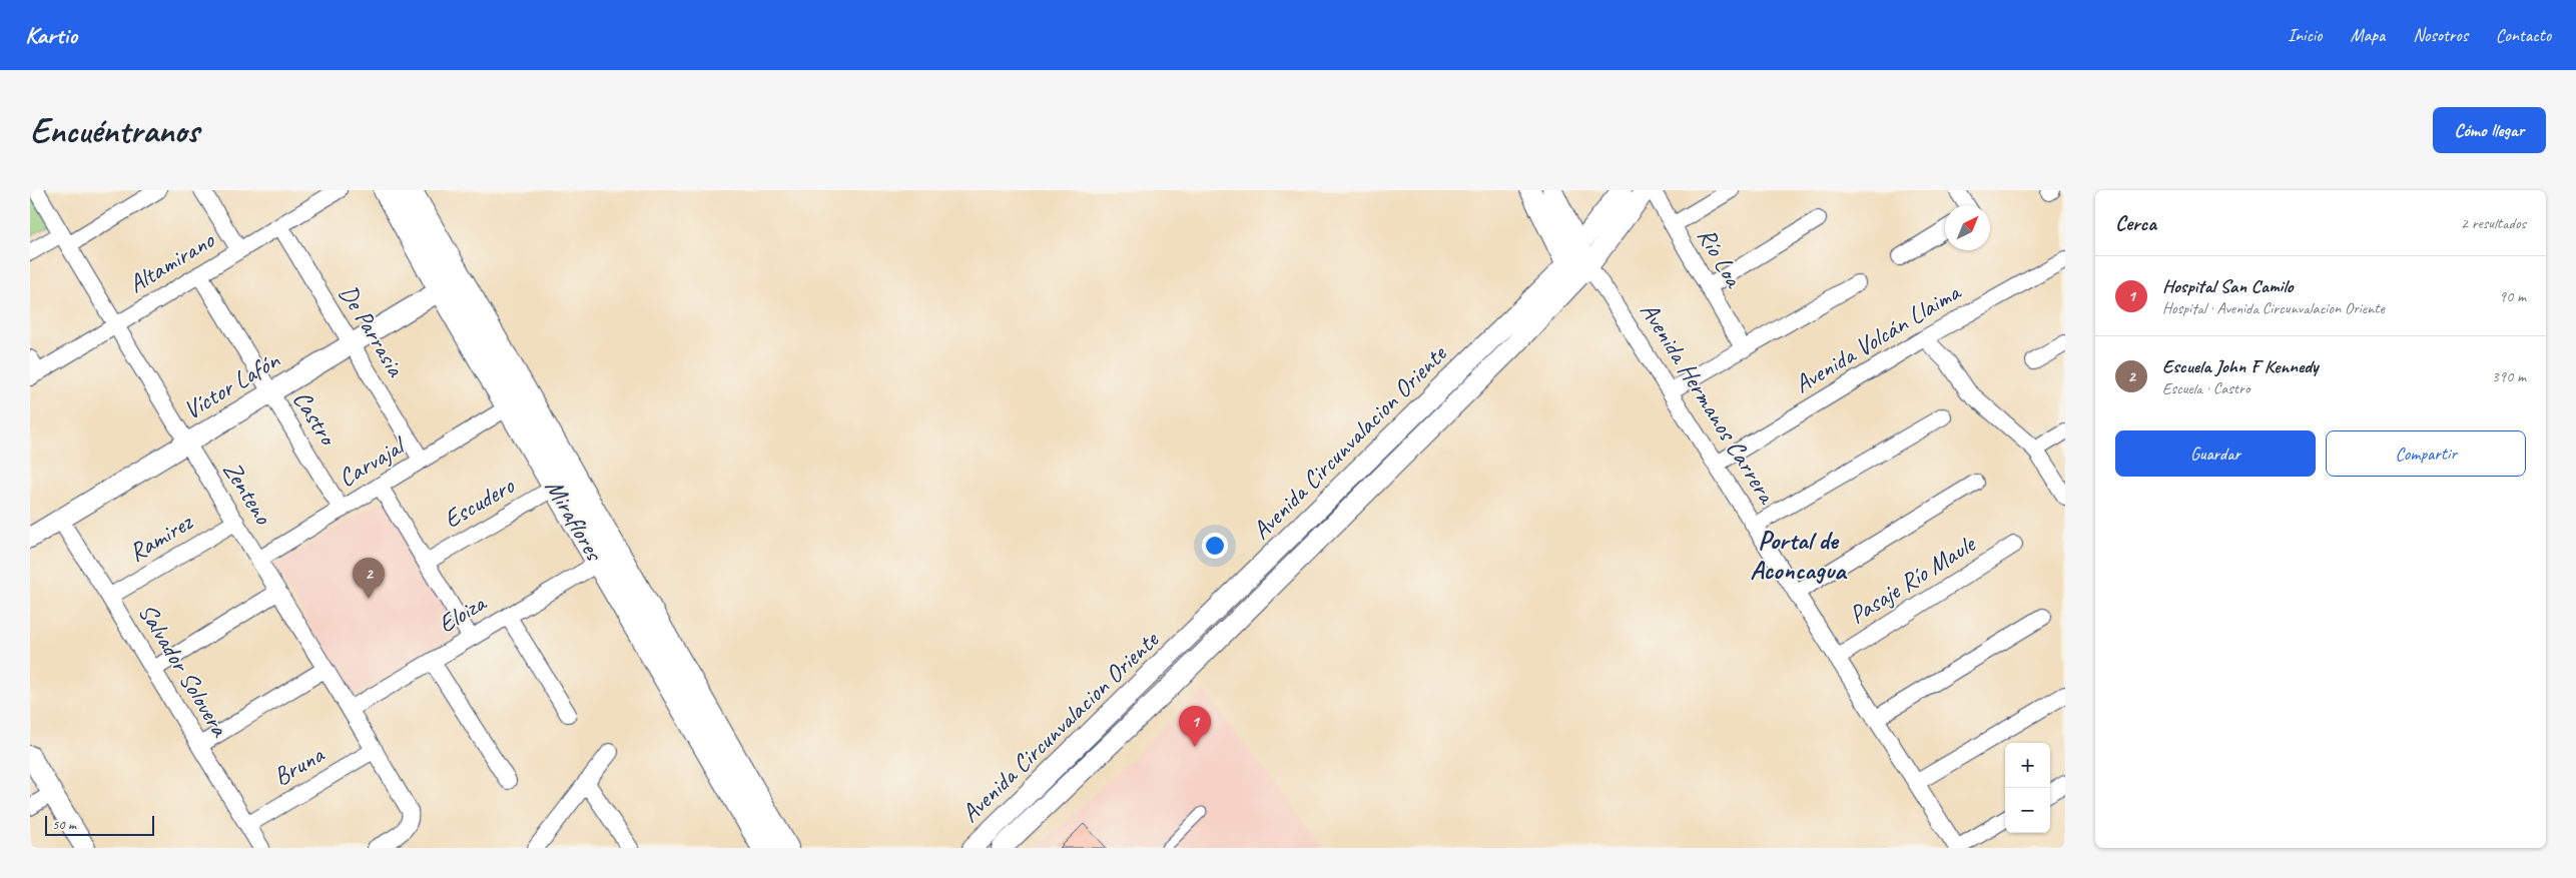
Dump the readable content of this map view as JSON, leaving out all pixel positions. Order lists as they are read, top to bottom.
{
  "streets": {
    "main road": ["Miraflores"],
    "street": [
      "Río Loa",
      "Altamirano",
      "De Parrasia",
      "Avenida Volcán Llaima",
      "Víctor Lafón",
      "Avenida Hermanos Carrera",
      "Castro",
      "Avenida Circunvalacion Oriente",
      "Carvajal",
      "Zenteno",
      "Escudero",
      "Ramirez",
      "Pasaje Río Maule",
      "Eloiza",
      "Salvador Solovera",
      "Bruna"
    ]
  },
  "crossings": [
    ["Altamirano", "De Parrasia"],
    ["Altamirano", "Castro"],
    ["Altamirano", "Zenteno"],
    ["De Parrasia", "Víctor Lafón"],
    ["De Parrasia", "Carvajal"],
    ["Avenida Volcán Llaima", "Avenida Hermanos Carrera"],
    ["Víctor Lafón", "Castro"],
    ["Víctor Lafón", "Zenteno"],
    ["Víctor Lafón", "Miraflores"],
    ["Víctor Lafón", "Salvador Solovera"],
    ["Avenida Hermanos Carrera", "Avenida Circunvalacion Oriente"],
    ["Avenida Hermanos Carrera", "Pasaje Río Maule"],
    ["Castro", "Carvajal"],
    ["Carvajal", "Zenteno"],
    ["Carvajal", "Miraflores"],
    ["Zenteno", "Ramirez"],
    ["Zenteno", "Eloiza"],
    ["Zenteno", "Bruna"],
    ["Escudero", "Miraflores"],
    ["Miraflores", "Eloiza"],
    ["Ramirez", "Salvador Solovera"],
    ["Salvador Solovera", "Bruna"]
  ],
  "districts": ["Portal de Aconcagua"],
  "scale_bar": "50 m",
  "north": "top right",
  "page": {
    "header": "Kartio",
    "nav": [
      "Inicio",
      "Mapa",
      "Nosotros",
      "Contacto"
    ],
    "buttons": [
      "Cómo llegar",
      ["Guardar", "Compartir"]
    ],
    "title": "Encuéntranos",
    "heading": ["Cerca", "2 resultados"],
    "list": [
      {
        "mark": "1",
        "name": "Hospital San Camilo",
        "note": "Hospital · Avenida Circunvalacion Oriente",
        "value": "90 m"
      },
      {
        "mark": "2",
        "name": "Escuela John F Kennedy",
        "note": "Escuela · Castro",
        "value": "390 m"
      }
    ],
    "pins": ["2", "1"],
    "map_buttons": ["+", "−"],
    "scale": "50 m"
  }
}
